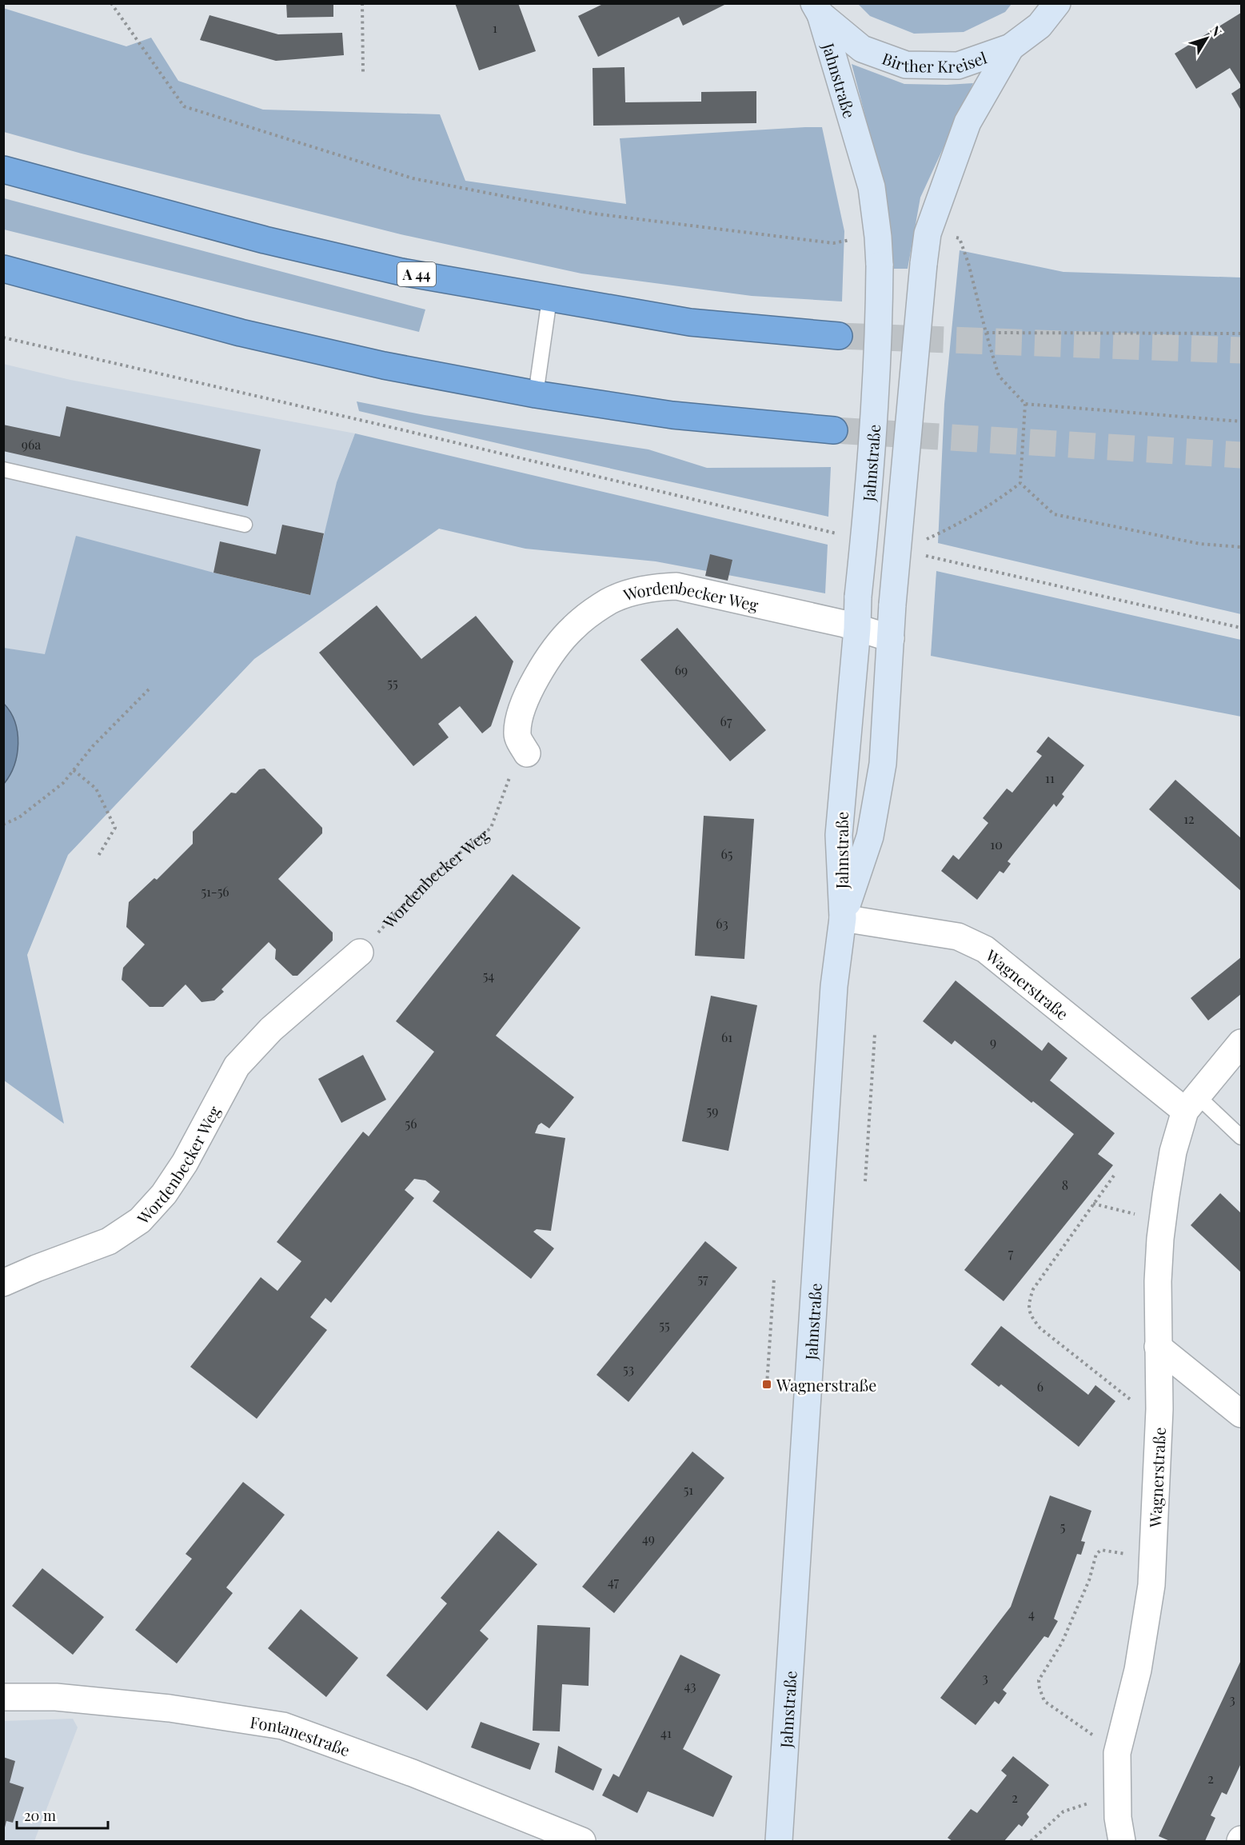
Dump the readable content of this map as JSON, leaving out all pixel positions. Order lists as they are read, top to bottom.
{
  "streets": {
    "highway": ["A 44"],
    "street": [
      "Birther Kreisel",
      "Jahnstraße",
      "Wordenbecker Weg",
      "Wagnerstraße",
      "Fontanestraße"
    ]
  },
  "crossings": [
    ["Birther Kreisel", "Jahnstraße"],
    ["Jahnstraße", "Wordenbecker Weg"],
    ["Jahnstraße", "Wagnerstraße"]
  ],
  "places": {
    "transit": ["Wagnerstraße"]
  },
  "house_numbers": [
    "1",
    "96a",
    "69",
    "55",
    "67",
    "11",
    "12",
    "10",
    "65",
    "51-56",
    "63",
    "54",
    "61",
    "9",
    "59",
    "56",
    "8",
    "7",
    "57",
    "55",
    "53",
    "6",
    "51",
    "5",
    "49",
    "47",
    "4",
    "3",
    "43",
    "3",
    "41",
    "2",
    "2"
  ],
  "scale_bar": "20 m",
  "north": "top right"
}
